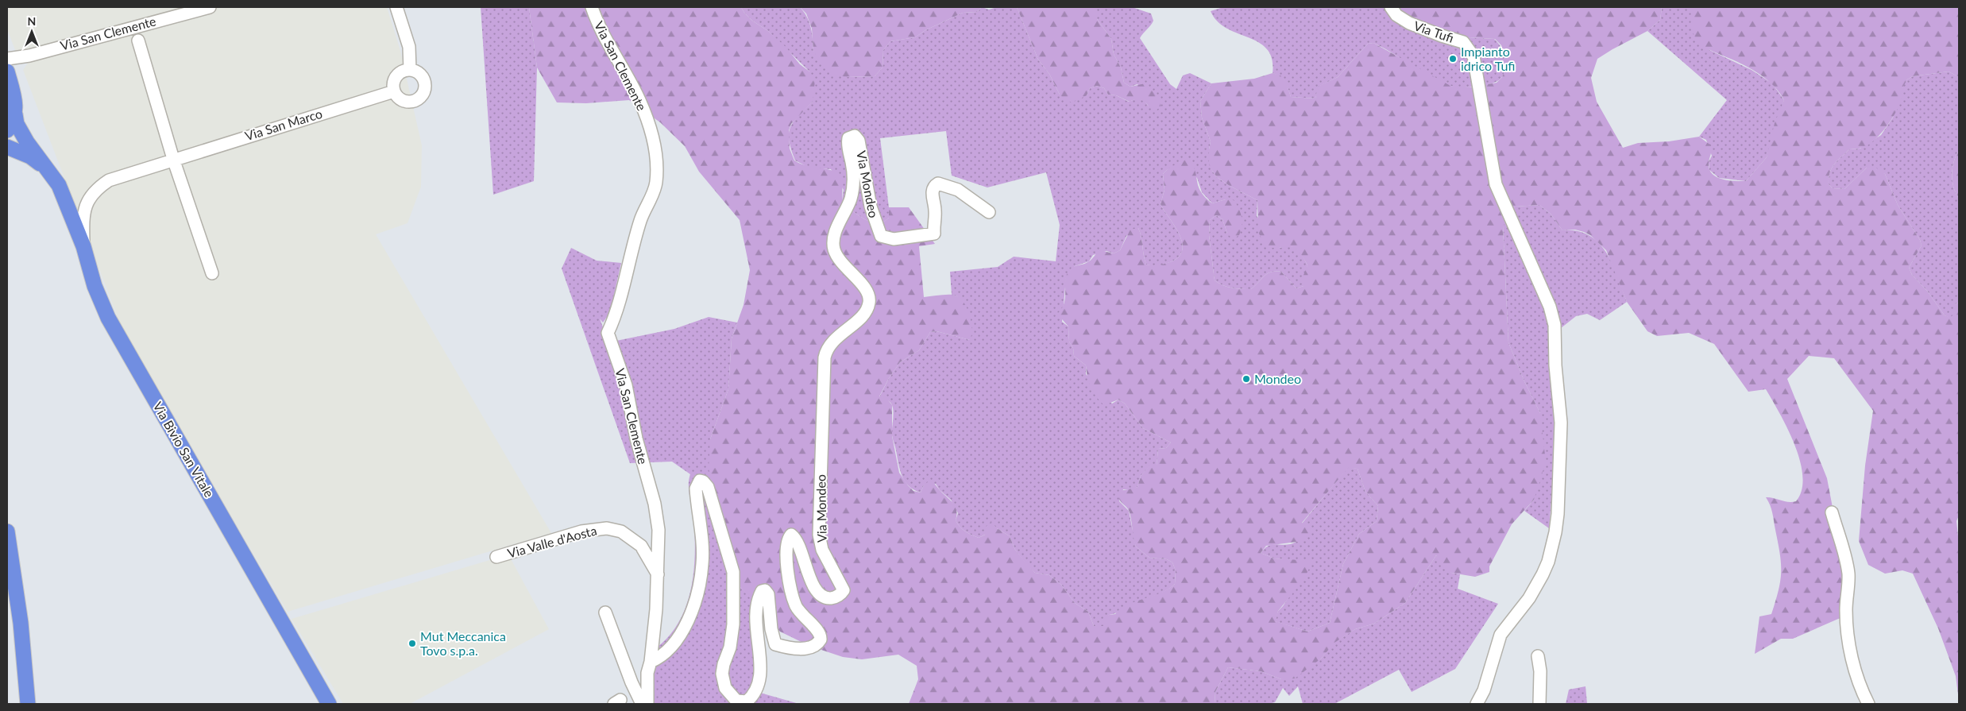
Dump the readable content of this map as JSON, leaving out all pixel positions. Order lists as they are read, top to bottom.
{
  "streets": {
    "main road": ["Via Bivio San Vitale"],
    "street": [
      "Via Tufi",
      "Via San Clemente",
      "Via San Marco",
      "Via Mondeo",
      "Via Valle d'Aosta"
    ]
  },
  "crossings": [
    ["Via San Clemente", "Via Mondeo"],
    ["Via San Clemente", "Via Valle d'Aosta"],
    ["Via San Marco", "Via Bivio San Vitale"]
  ],
  "places": ["Impianto idrico Tufi", "Mondeo", "Mut Meccanica Tovo s.p.a."],
  "north": "top"
}
